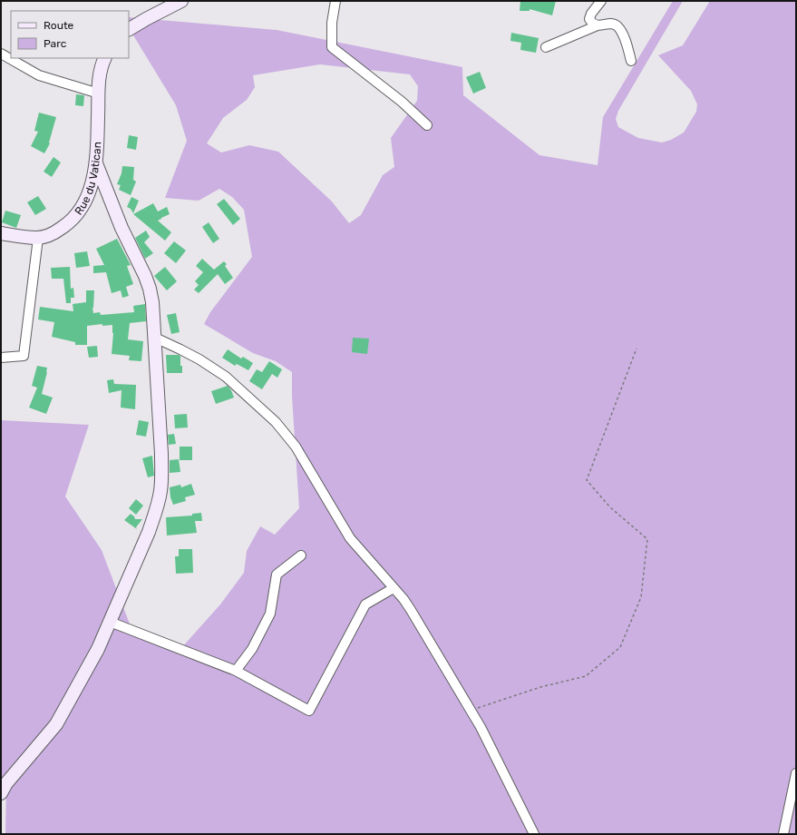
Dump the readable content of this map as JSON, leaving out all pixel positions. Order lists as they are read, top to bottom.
{
  "streets": {
    "street": ["Rue du Vatican"]
  },
  "legend": ["Route", "Parc"]
}
